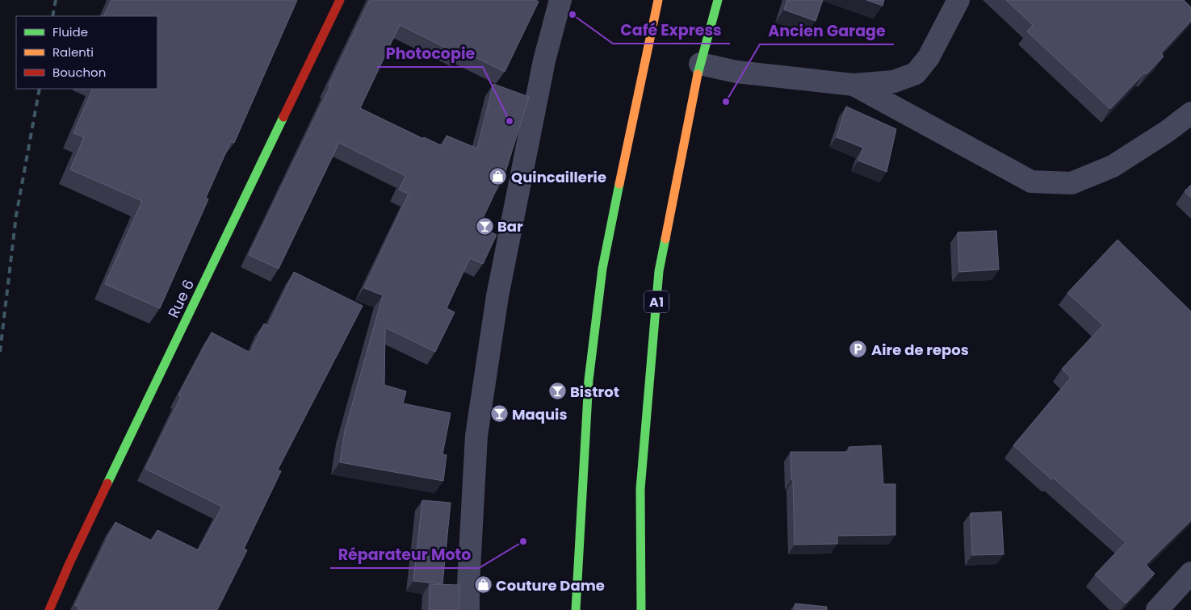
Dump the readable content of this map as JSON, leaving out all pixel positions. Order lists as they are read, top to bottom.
{
  "streets": {
    "main road": ["Rue 6", "A1"]
  },
  "places": {
    "other": [
      "Café Express",
      "Ancien Garage",
      "Photocopie",
      "Réparateur Moto"
    ],
    "shop": ["Quincaillerie", "Couture Dame"],
    "bar": ["Bar", "Bistrot", "Maquis"],
    "parking": ["Aire de repos"]
  },
  "legend": ["Fluide", "Ralenti", "Bouchon"]
}
